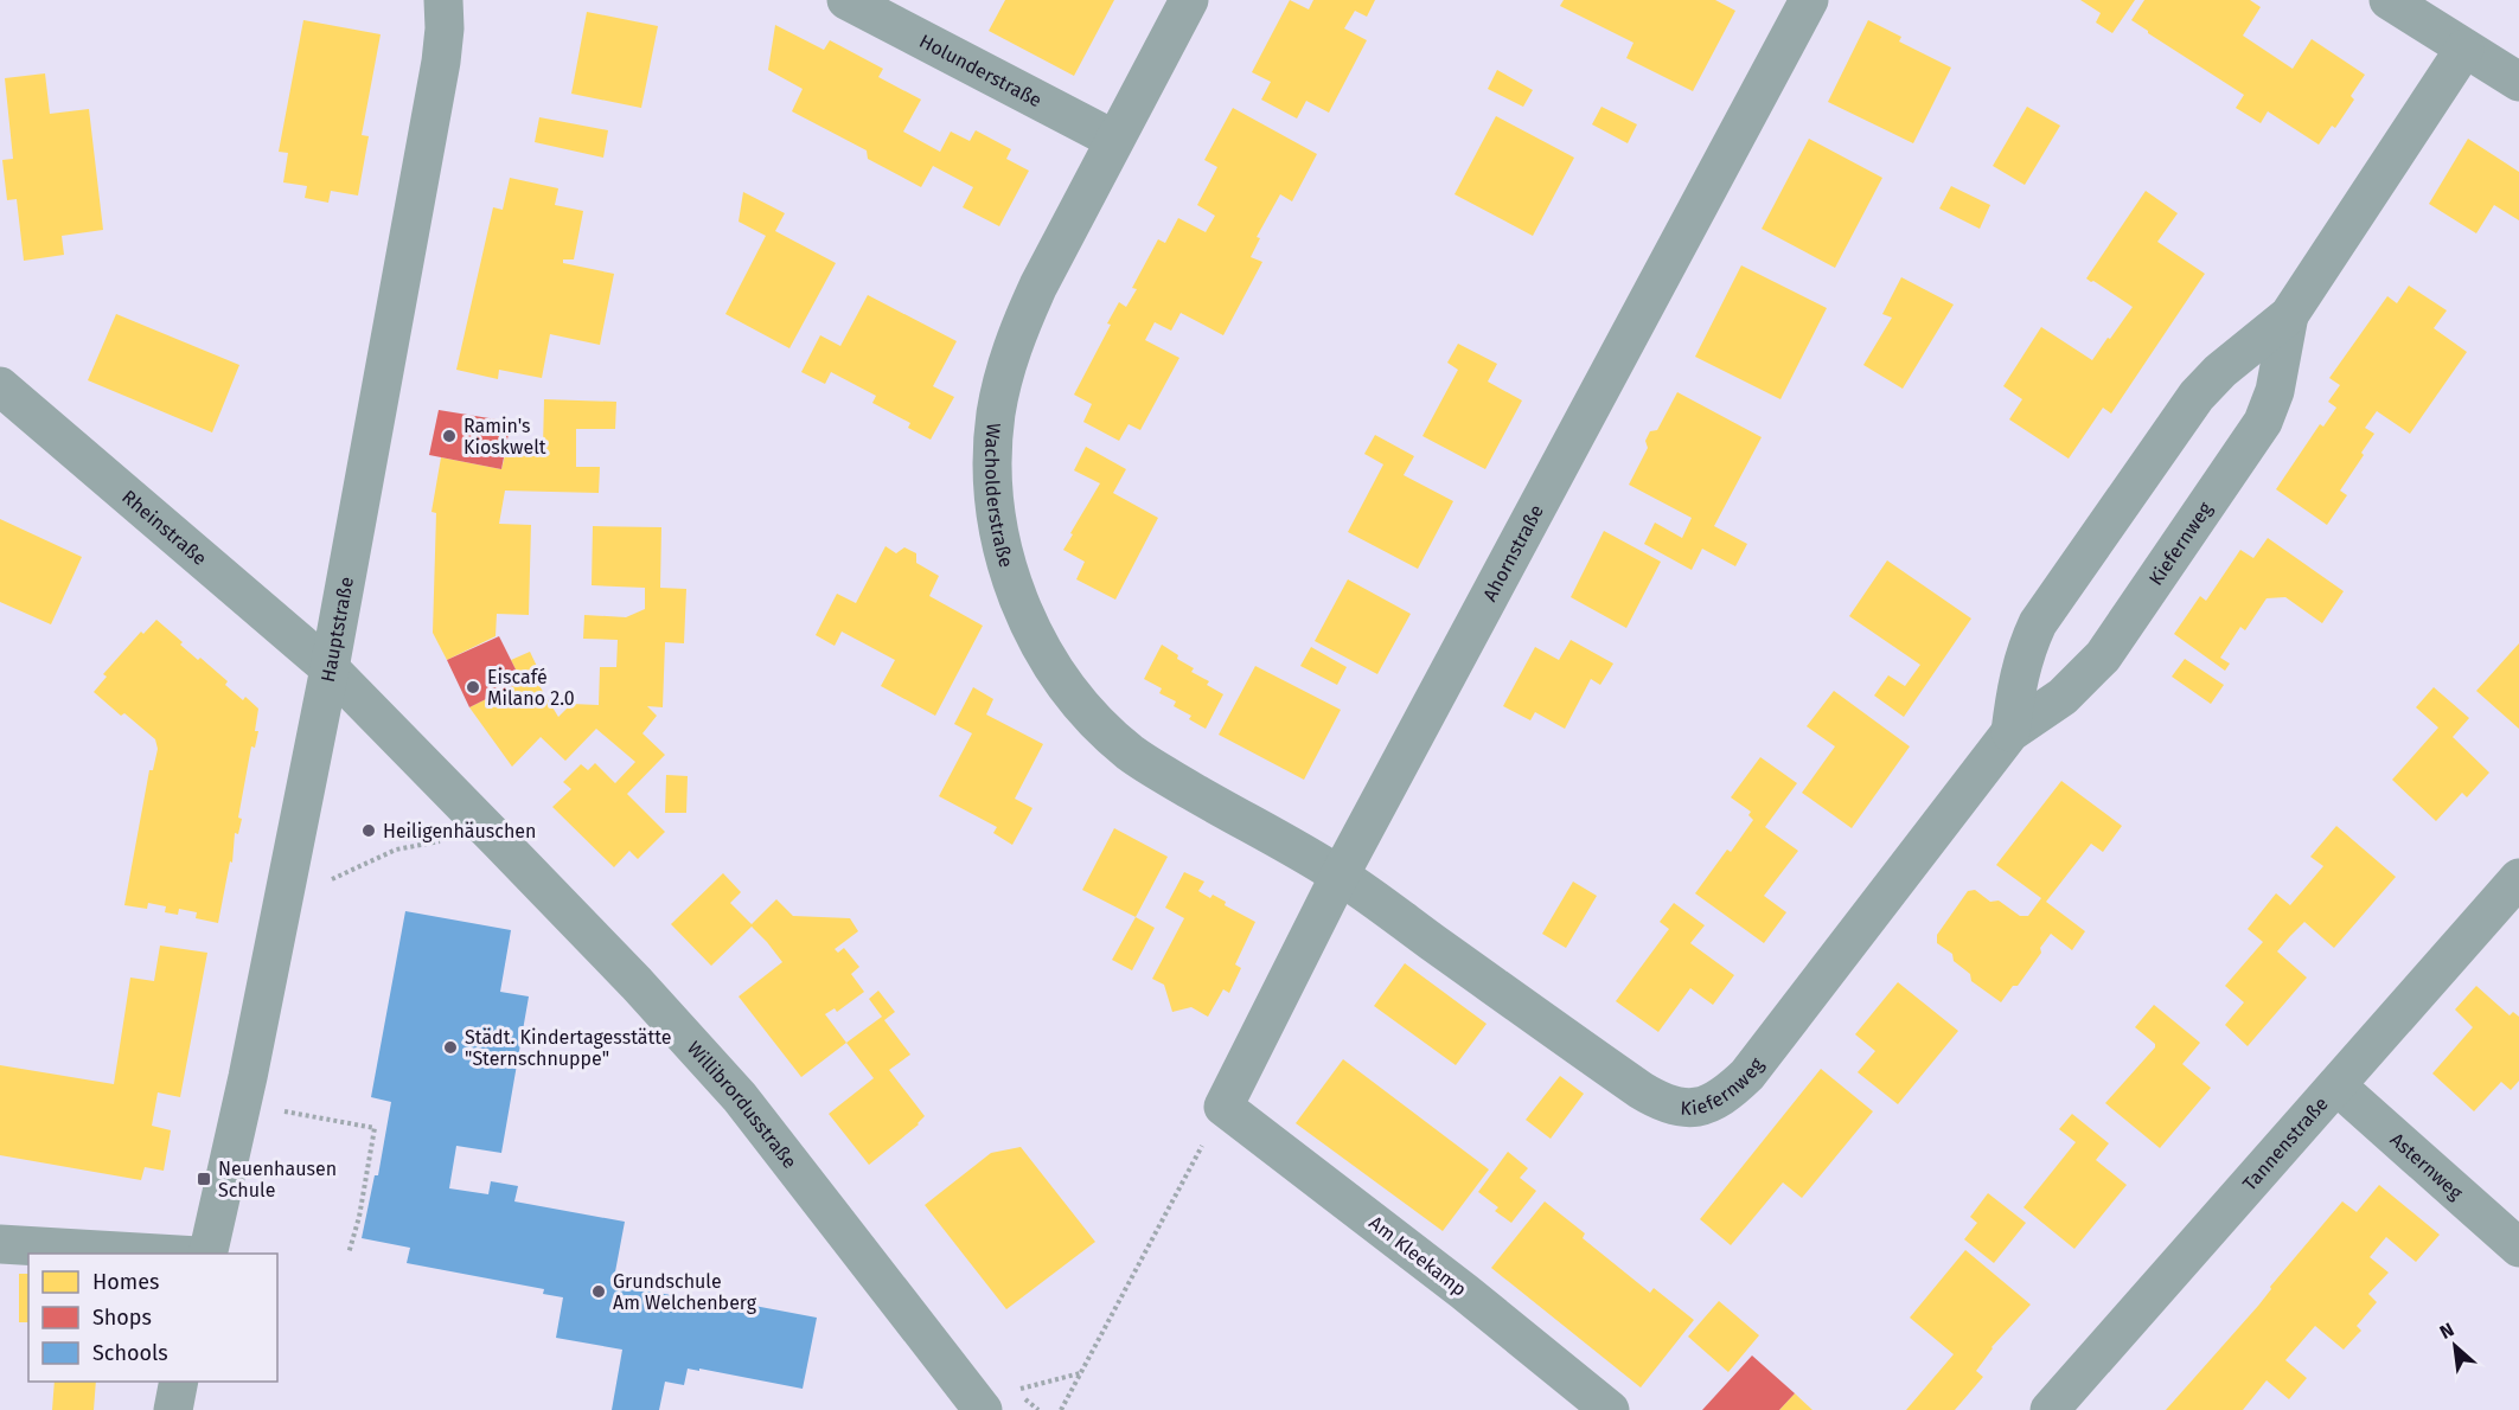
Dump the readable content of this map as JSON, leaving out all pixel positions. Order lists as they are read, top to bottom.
{
  "streets": {
    "street": [
      "Holunderstraße",
      "Wacholderstraße",
      "Rheinstraße",
      "Kiefernweg",
      "Ahornstraße",
      "Hauptstraße",
      "Willibrordusstraße",
      "Tannenstraße",
      "Asternweg",
      "Am Kleekamp"
    ]
  },
  "crossings": [
    ["Holunderstraße", "Wacholderstraße"],
    ["Wacholderstraße", "Kiefernweg"],
    ["Wacholderstraße", "Ahornstraße"],
    ["Rheinstraße", "Hauptstraße"],
    ["Rheinstraße", "Willibrordusstraße"],
    ["Kiefernweg", "Ahornstraße"],
    ["Ahornstraße", "Am Kleekamp"],
    ["Hauptstraße", "Willibrordusstraße"],
    ["Tannenstraße", "Asternweg"]
  ],
  "places": {
    "other": [
      "Ramin's Kioskwelt",
      "Eiscafé Milano 2.0",
      "Heiligenhäuschen",
      "Städt. Kindertagesstätte \"Sternschnuppe\"",
      "Grundschule Am Welchenberg"
    ],
    "transit": ["Neuenhausen Schule"]
  },
  "legend": ["Homes", "Shops", "Schools"],
  "north": "top left"
}
